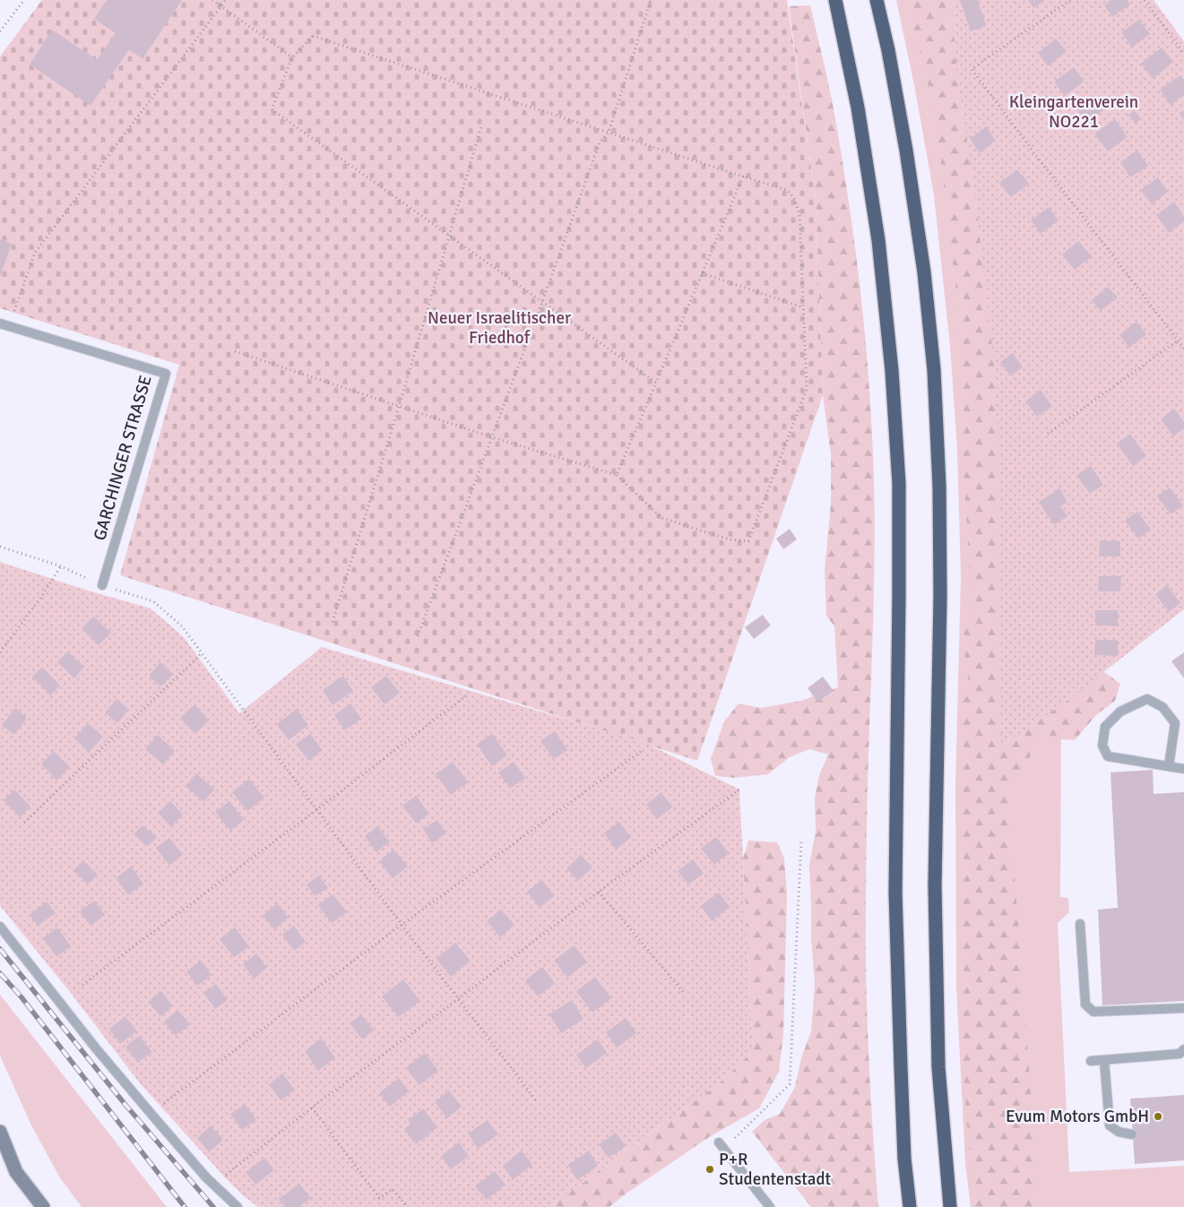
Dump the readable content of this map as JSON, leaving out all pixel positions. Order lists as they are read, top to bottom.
{
  "streets": {
    "lane": ["GARCHINGER STRASSE"]
  },
  "parks": ["Kleingartenverein NO221", "Neuer Israelitischer Friedhof"],
  "places": ["Evum Motors GmbH", "P+R Studentenstadt"]
}
